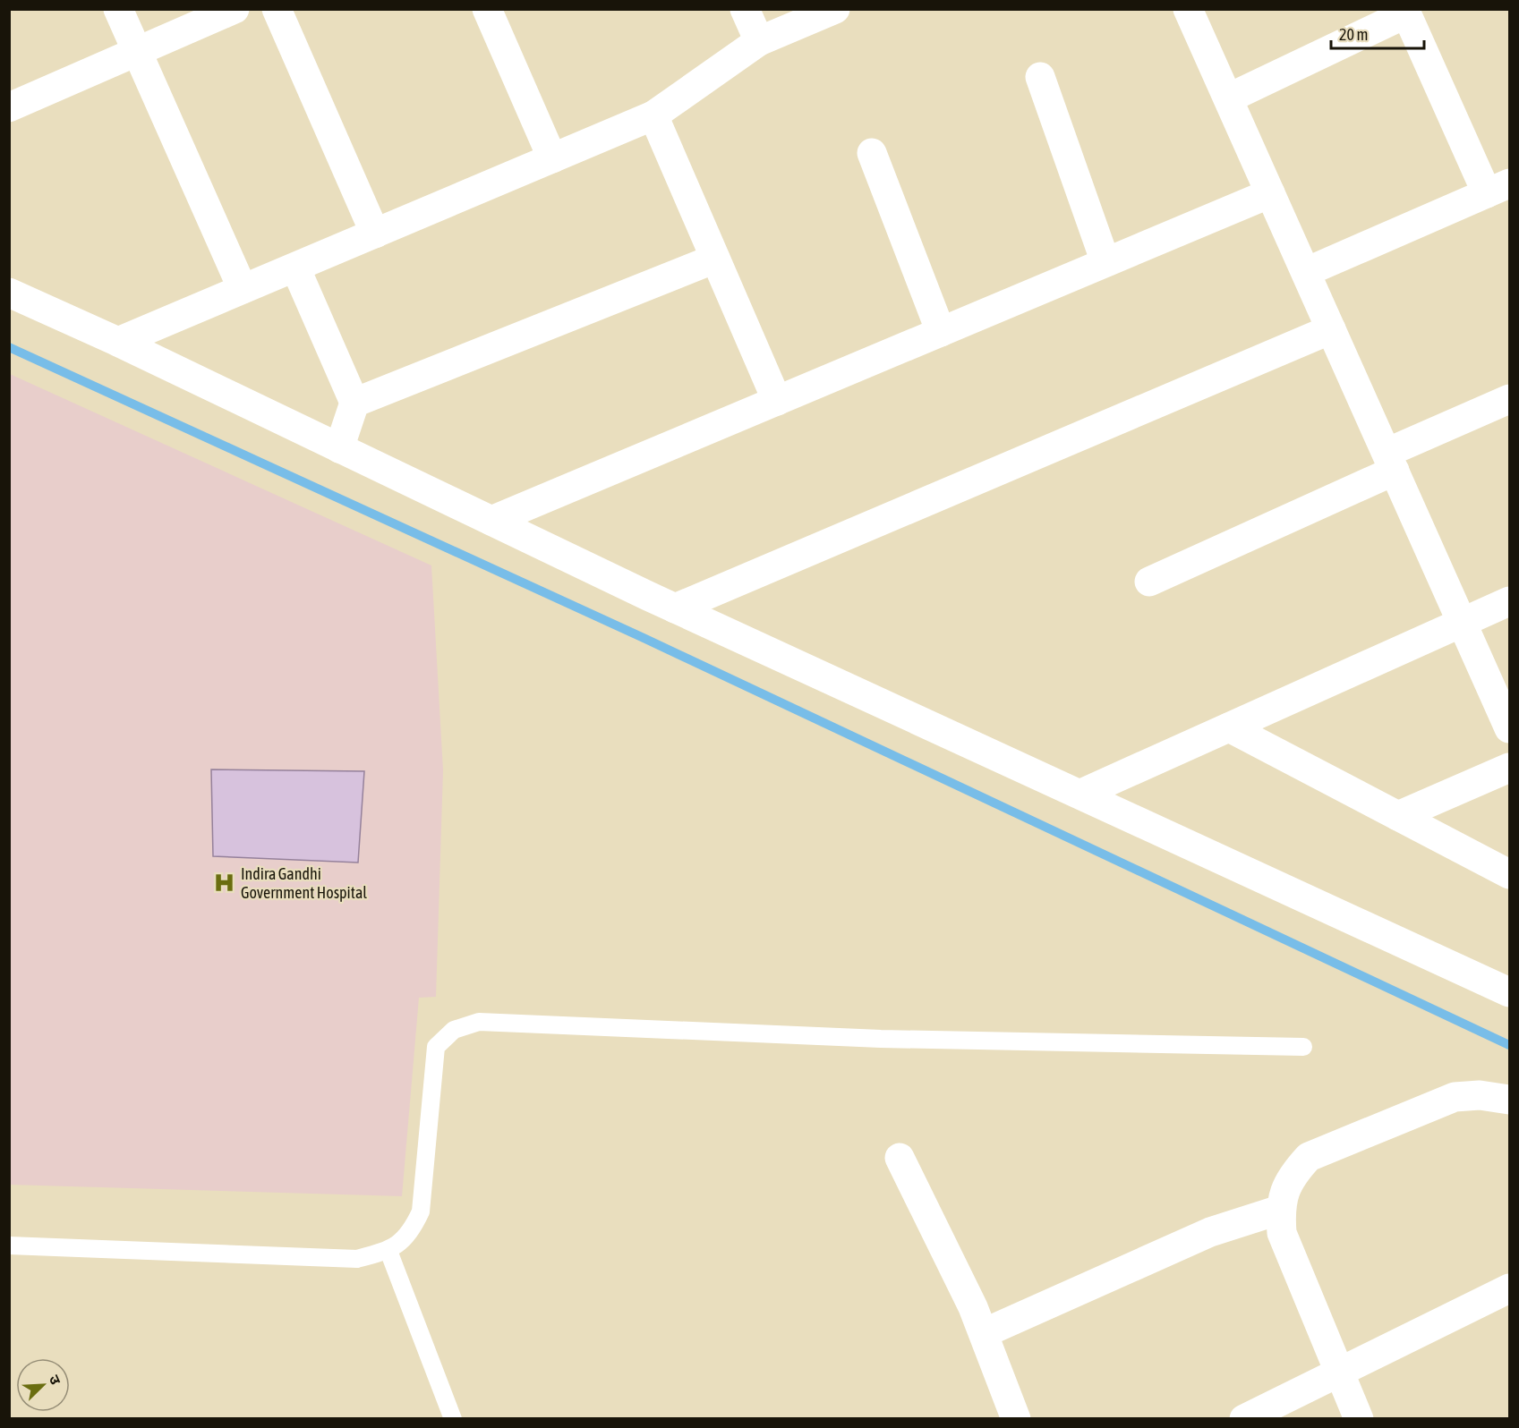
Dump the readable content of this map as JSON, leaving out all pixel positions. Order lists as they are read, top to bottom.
{
  "places": {
    "hospital": ["Indira Gandhi Government Hospital"]
  },
  "scale_bar": "20 m",
  "north": "top right"
}
